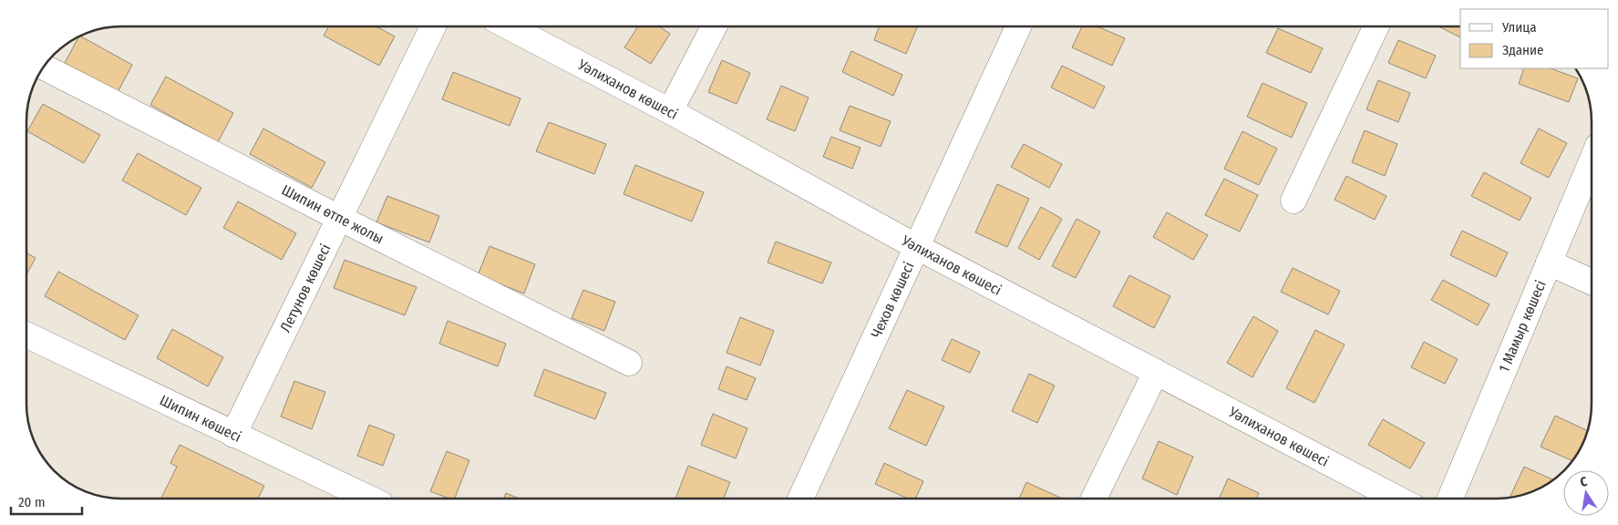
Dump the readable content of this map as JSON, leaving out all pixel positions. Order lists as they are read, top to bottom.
{
  "streets": {
    "street": [
      "Уәлиханов көшесі",
      "Шипин өтпе жолы",
      "Летунов көшесі",
      "Чехов көшесі",
      "1 Мамыр көшесі",
      "Шипин көшесі"
    ]
  },
  "crossings": [
    ["Уәлиханов көшесі", "Чехов көшесі"],
    ["Шипин өтпе жолы", "Летунов көшесі"],
    ["Летунов көшесі", "Шипин көшесі"]
  ],
  "legend": ["Улица", "Здание"],
  "scale_bar": "20 m",
  "north": "top"
}
